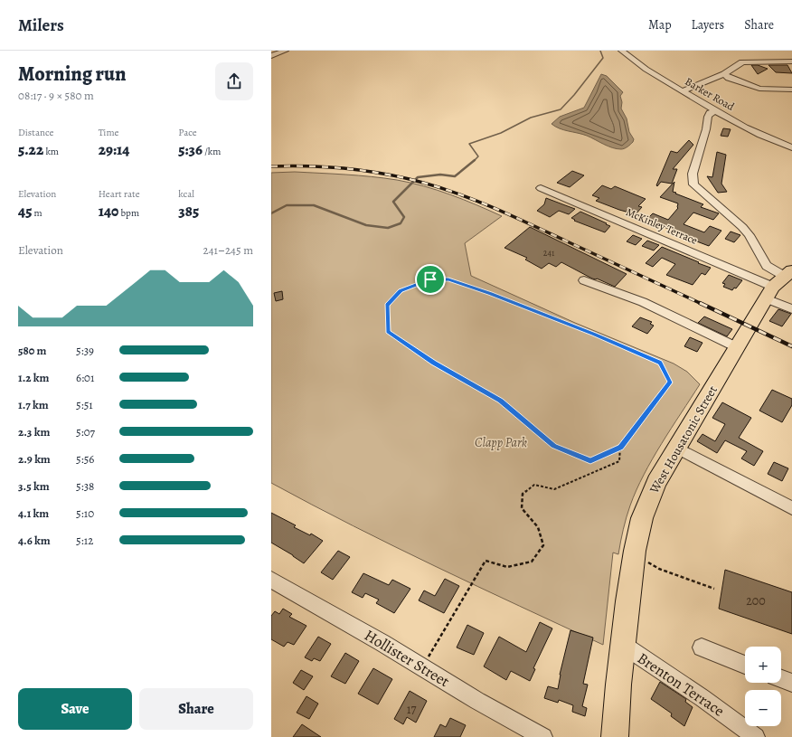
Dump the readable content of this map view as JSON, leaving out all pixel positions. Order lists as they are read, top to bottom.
{
  "streets": {
    "highway": ["West Housatonic Street"],
    "street": [
      "Barker Road",
      "McKinley Terrace",
      "Hollister Street",
      "Brenton Terrace"
    ]
  },
  "crossings": [
    ["McKinley Terrace", "West Housatonic Street"],
    ["West Housatonic Street", "Brenton Terrace"]
  ],
  "parks": ["Clapp Park"],
  "house_numbers": ["241", "200", "17"],
  "page": {
    "header": "Milers",
    "nav": ["Map", "Layers", "Share"],
    "heading": ["Morning run", "08:17 · 9 × 580 m"],
    "stats": [
      ["Distance", "5.22 km"],
      ["Time", "29:14"],
      ["Pace", "5:36 /km"],
      ["Elevation", "45 m"],
      ["Heart rate", "140 bpm"],
      ["kcal", "385"]
    ],
    "chart": ["Elevation", "241–245 m"],
    "list": [
      {
        "name": "580 m",
        "note": "5:39"
      },
      {
        "name": "1.2 km",
        "note": "6:01"
      },
      {
        "name": "1.7 km",
        "note": "5:51"
      },
      {
        "name": "2.3 km",
        "note": "5:07"
      },
      {
        "name": "2.9 km",
        "note": "5:56"
      },
      {
        "name": "3.5 km",
        "note": "5:38"
      },
      {
        "name": "4.1 km",
        "note": "5:10"
      },
      {
        "name": "4.6 km",
        "note": "5:12"
      }
    ],
    "map_buttons": ["+", "−"],
    "buttons": ["Save", "Share"]
  }
}
